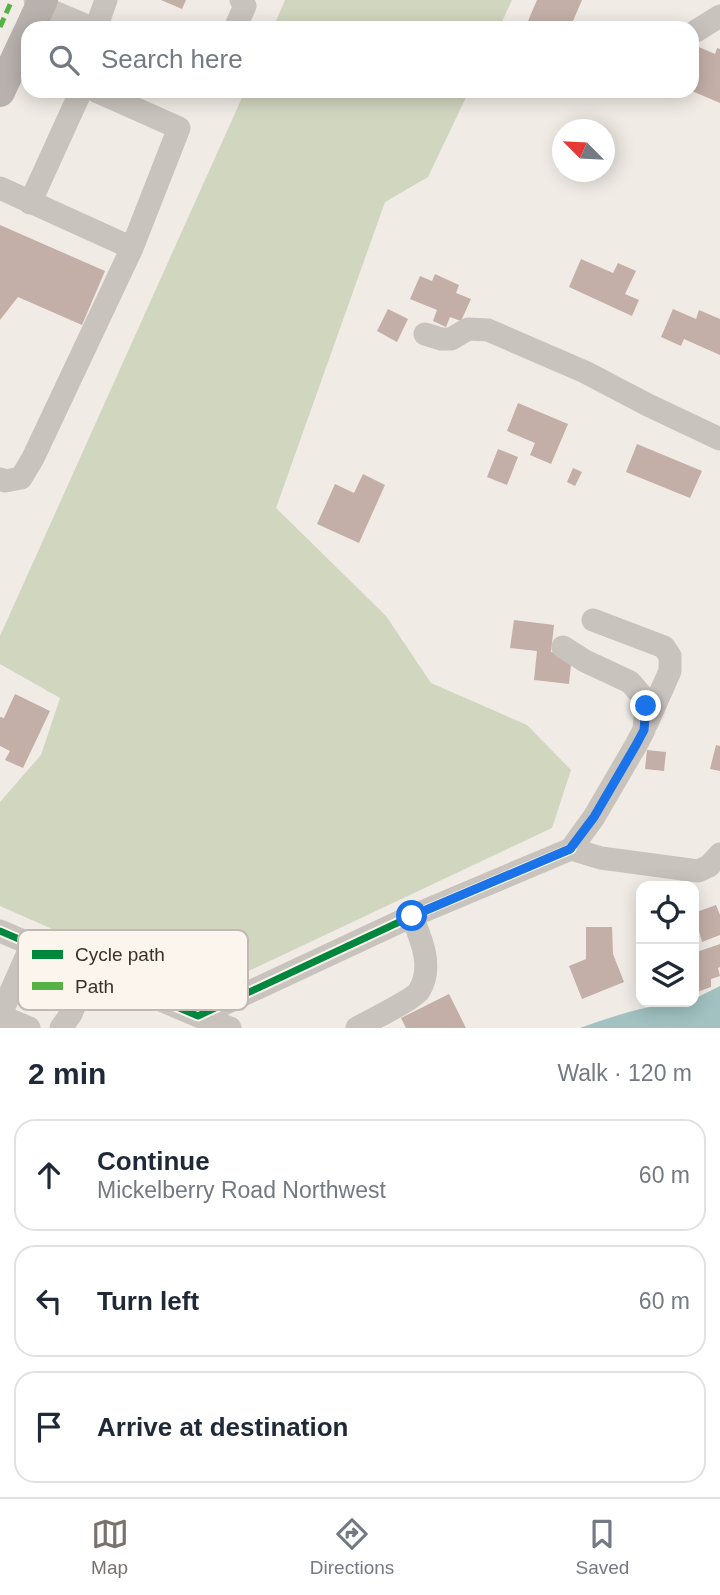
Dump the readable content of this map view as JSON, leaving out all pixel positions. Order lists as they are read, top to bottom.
{
  "legend": ["Cycle path", "Path"],
  "north": "top left",
  "page": {
    "search": "Search here",
    "heading": ["2 min", "Walk · 120 m"],
    "list": [
      ["Continue", "Mickelberry Road Northwest", "60 m"],
      ["Turn left", "60 m"],
      "Arrive at destination"
    ],
    "nav": ["Map", "Directions", "Saved"]
  }
}
